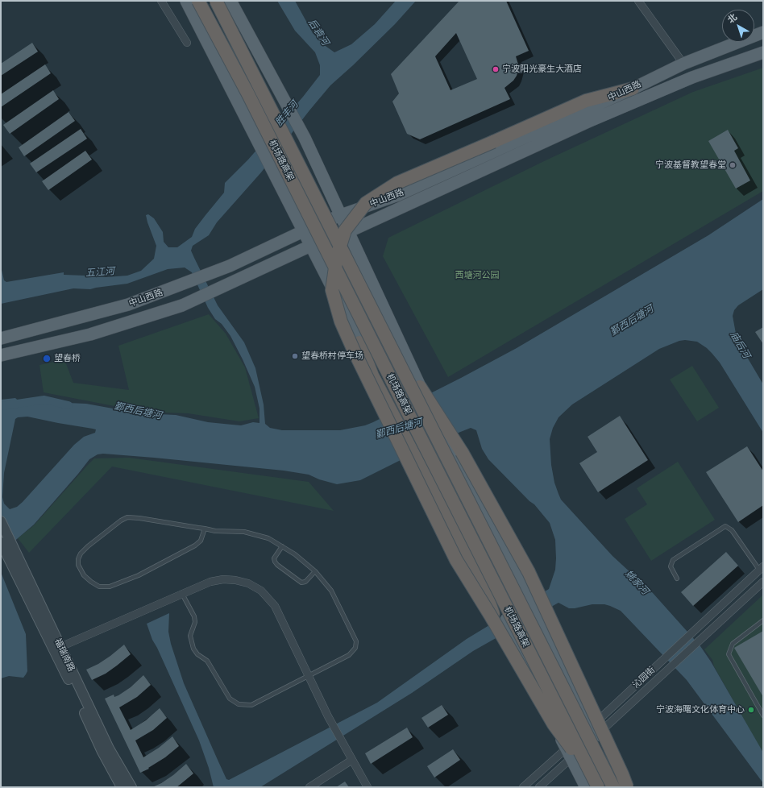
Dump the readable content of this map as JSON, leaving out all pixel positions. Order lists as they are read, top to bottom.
{
  "streets": {
    "highway": ["机场路高架"],
    "main road": ["中山西路"],
    "street": ["福瑞南路", "沁园街"]
  },
  "water": [
    "后袁河",
    "胜丰河",
    "五江河",
    "鄞西后塘河",
    "庙后河",
    "姚家河"
  ],
  "parks": ["西塘河公园"],
  "places": [
    "宁波阳光豪生大酒店",
    "宁波基督教望春堂",
    "望春桥村停车场",
    "望春桥",
    "宁波海曙文化体育中心"
  ],
  "north": "top left"
}
